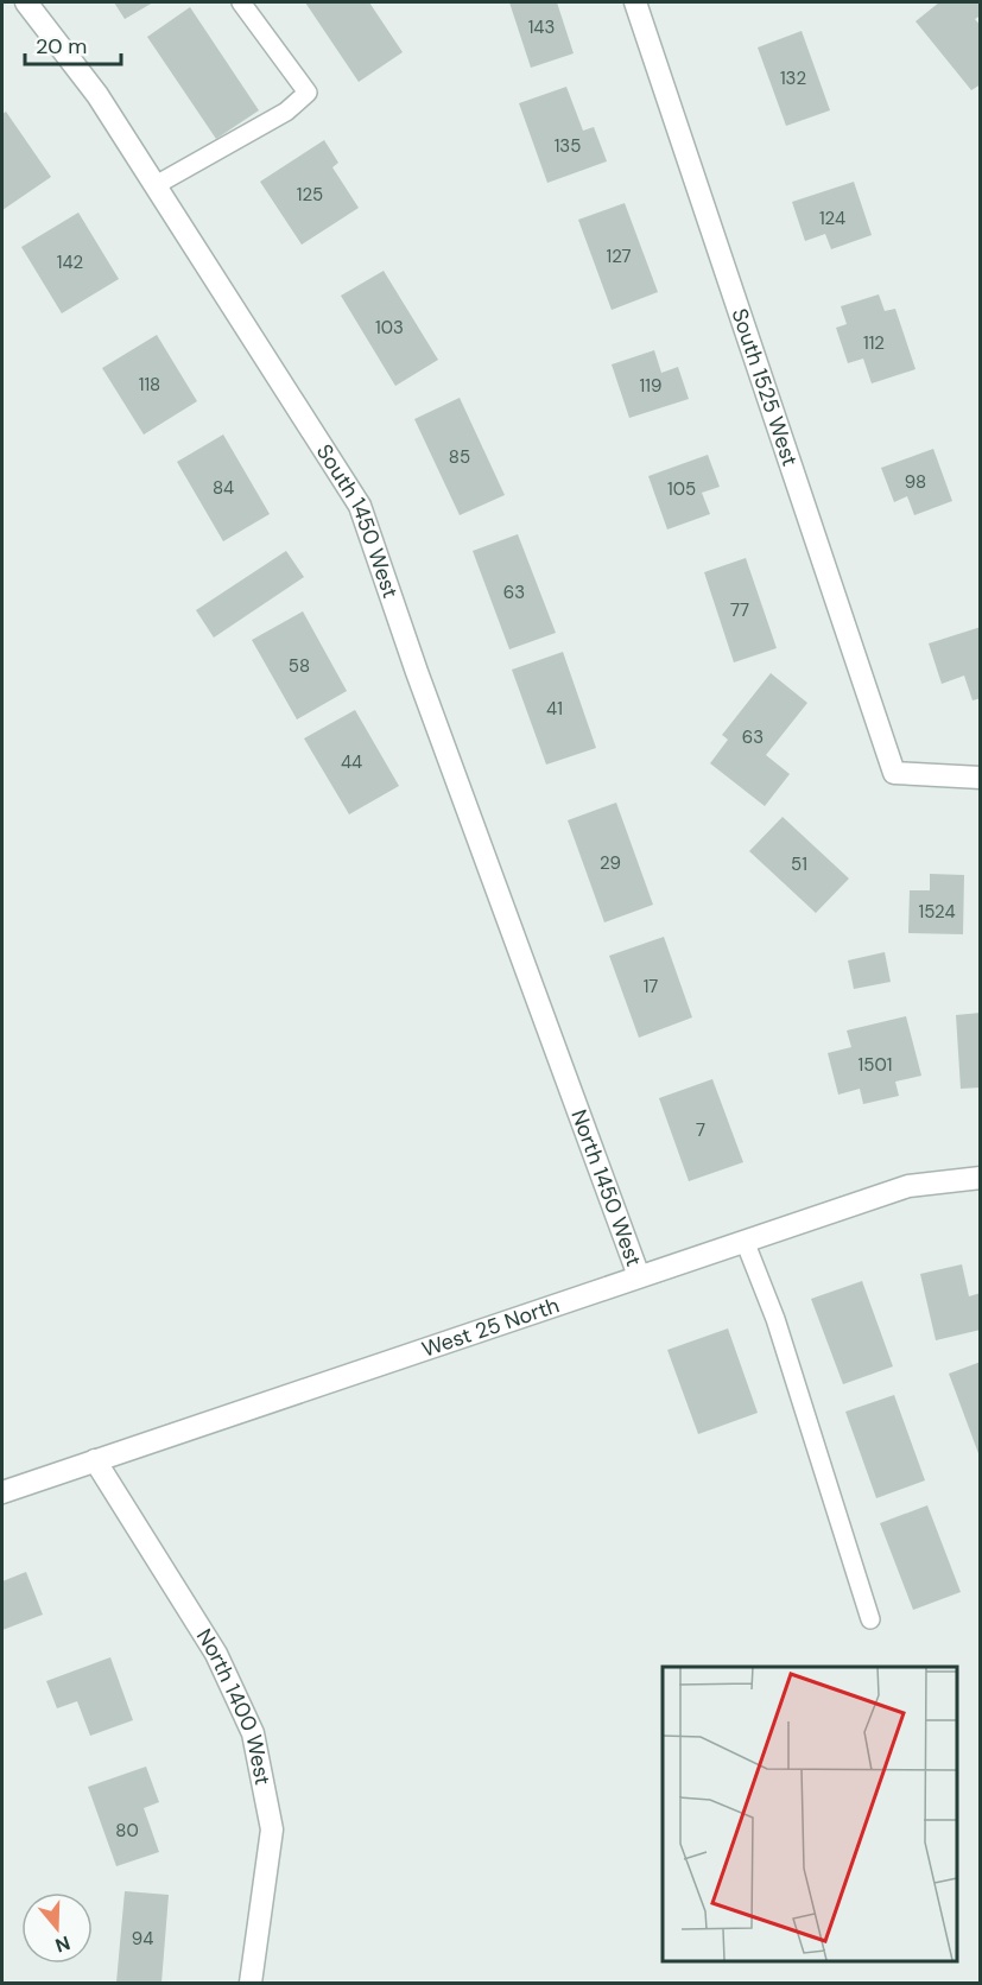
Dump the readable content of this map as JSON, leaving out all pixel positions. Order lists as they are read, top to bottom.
{
  "streets": {
    "street": [
      "South 1525 West",
      "South 1450 West",
      "North 1450 West",
      "West 25 North",
      "North 1400 West"
    ]
  },
  "crossings": [
    ["South 1450 West", "North 1450 West"],
    ["North 1450 West", "West 25 North"],
    ["West 25 North", "North 1400 West"]
  ],
  "house_numbers": [
    "143",
    "132",
    "135",
    "125",
    "124",
    "127",
    "142",
    "103",
    "112",
    "118",
    "119",
    "85",
    "98",
    "84",
    "105",
    "63",
    "77",
    "58",
    "41",
    "63",
    "44",
    "29",
    "51",
    "1524",
    "17",
    "1501",
    "7",
    "80",
    "94"
  ],
  "scale_bar": "20 m",
  "north": "bottom"
}
